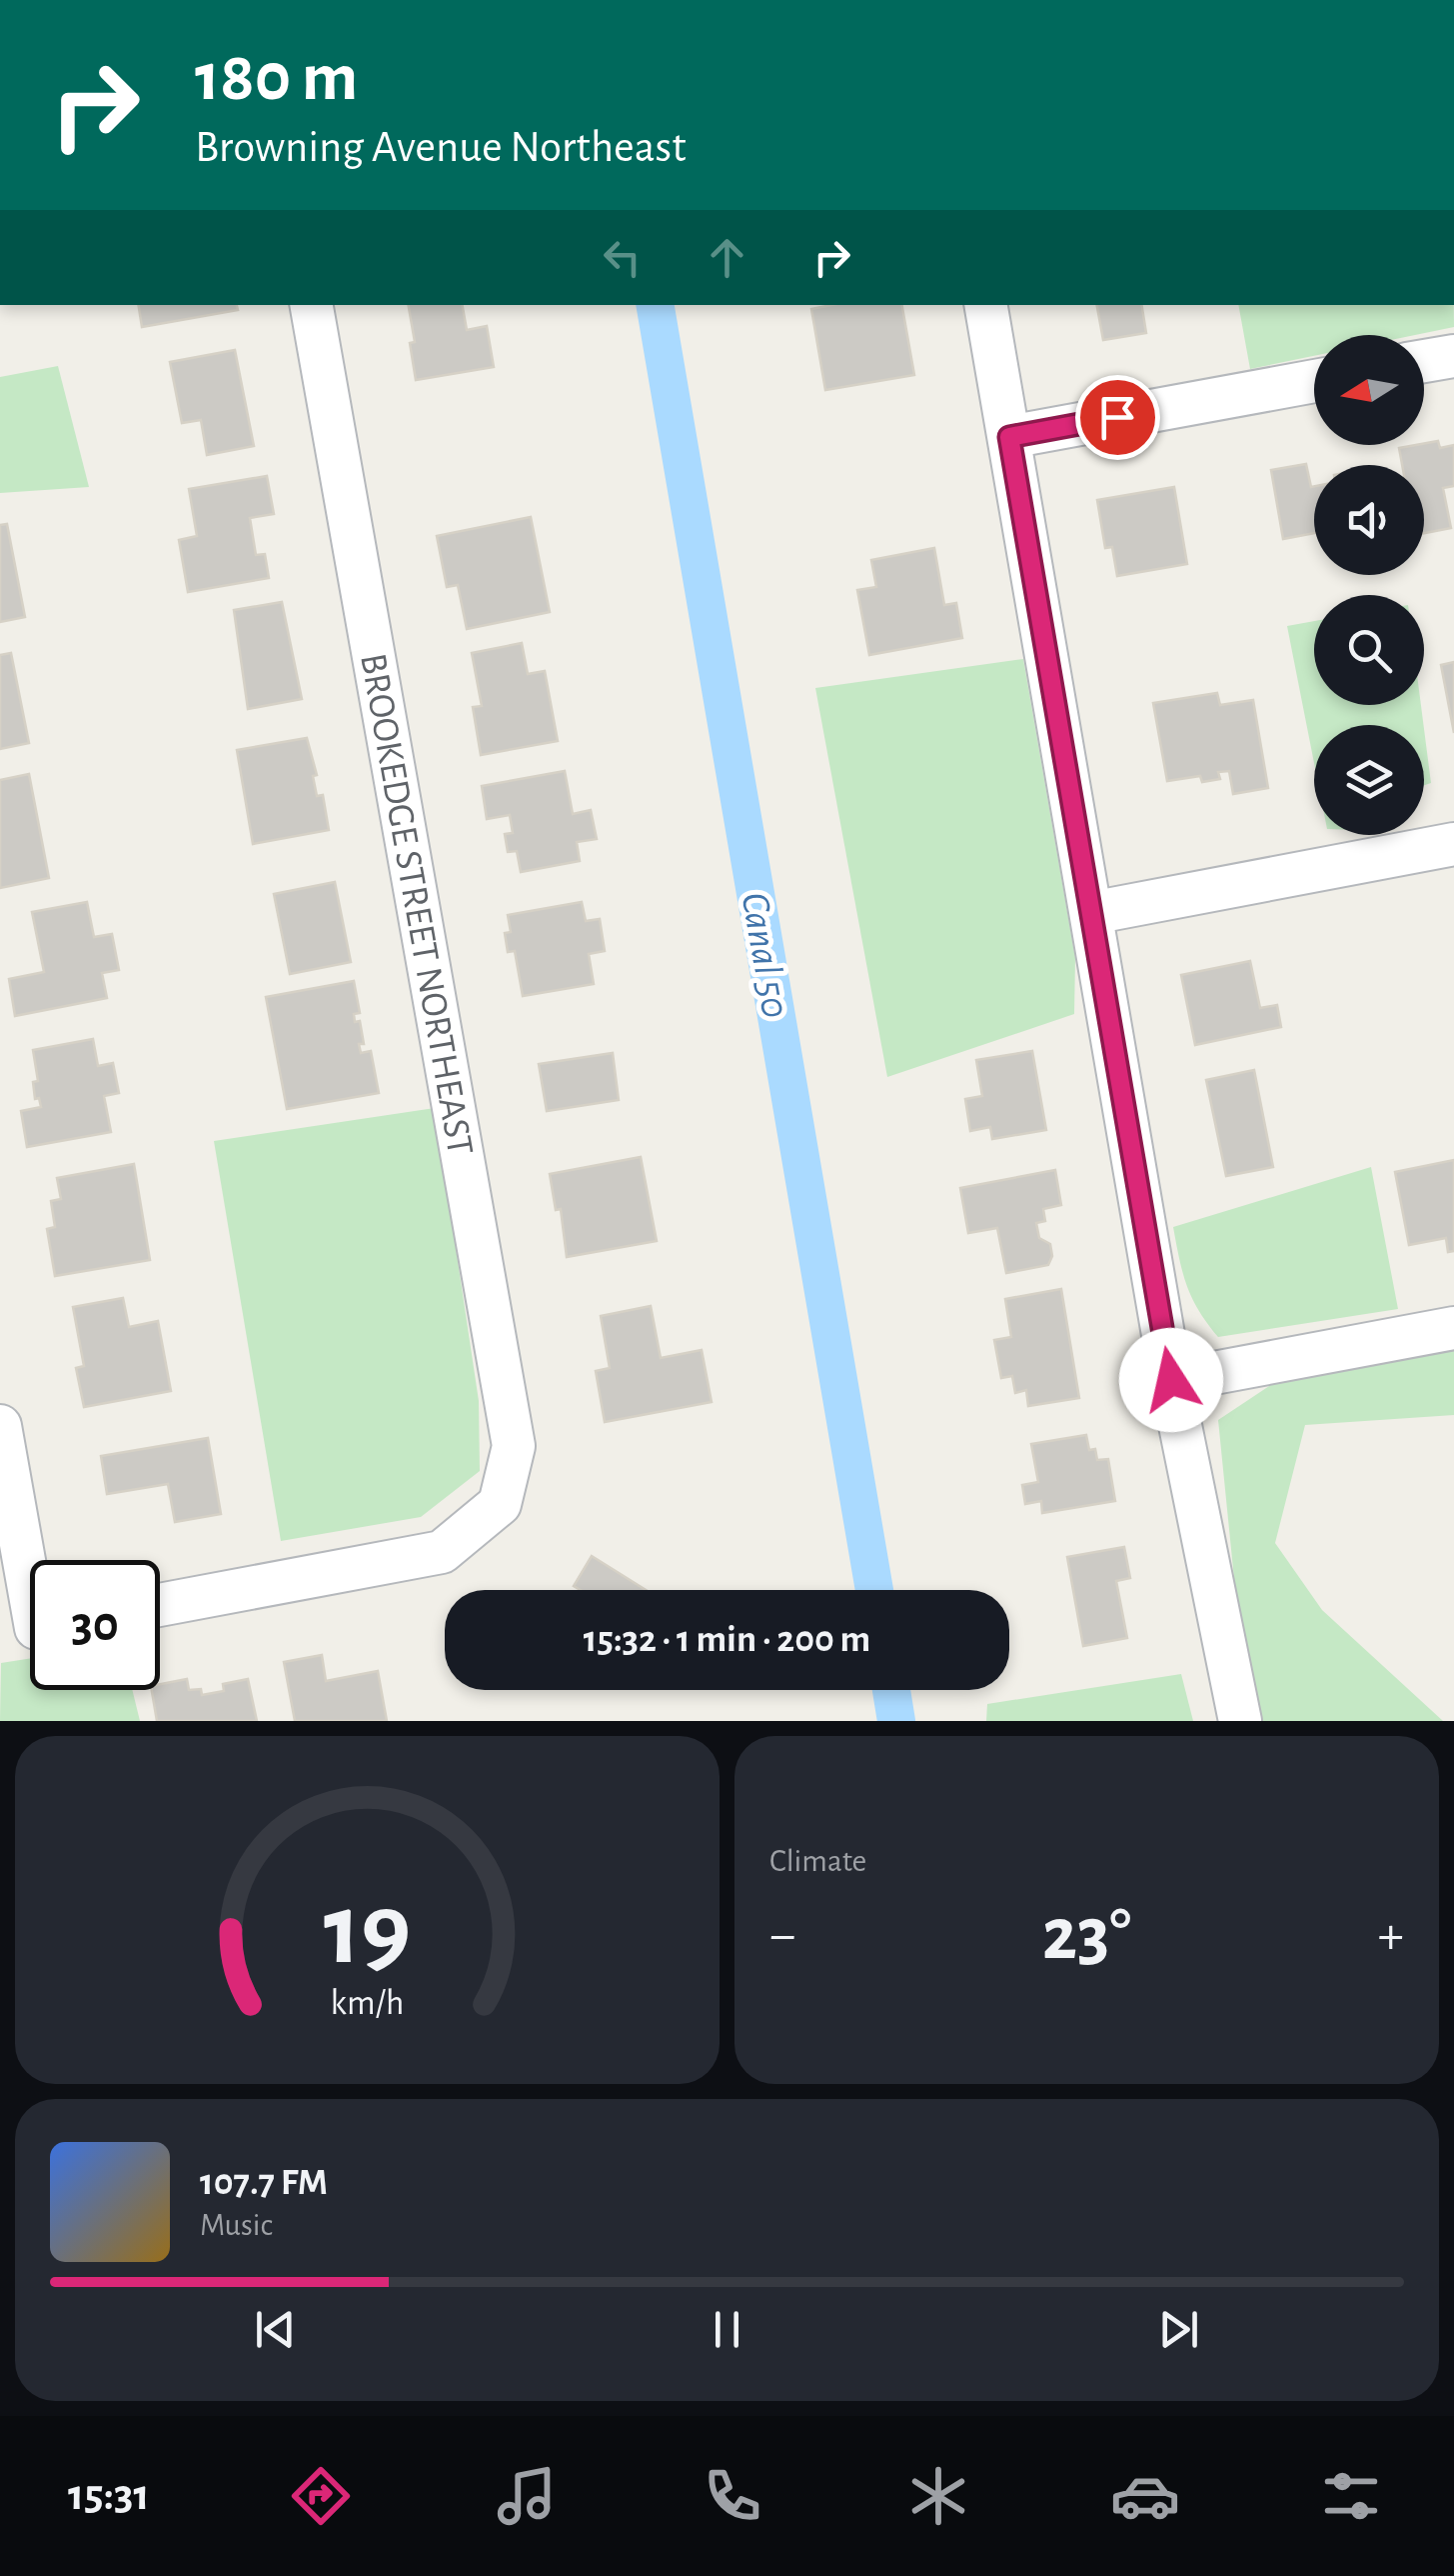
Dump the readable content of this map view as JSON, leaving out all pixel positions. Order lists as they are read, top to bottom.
{
  "streets": {
    "street": ["BROOKEDGE STREET NORTHEAST"]
  },
  "water": ["Canal 50"],
  "north": "left",
  "page": {
    "turn": ["180 m", "Browning Avenue Northeast"],
    "limit": "30",
    "trip": "15:32 · 1 min · 200 m",
    "tile": "Climate",
    "heat": ["−", "23°", "+"],
    "song": ["107.7 FM", "Music"],
    "tabs": "15:31",
    "gauge": ["19", "km/h"]
  }
}
